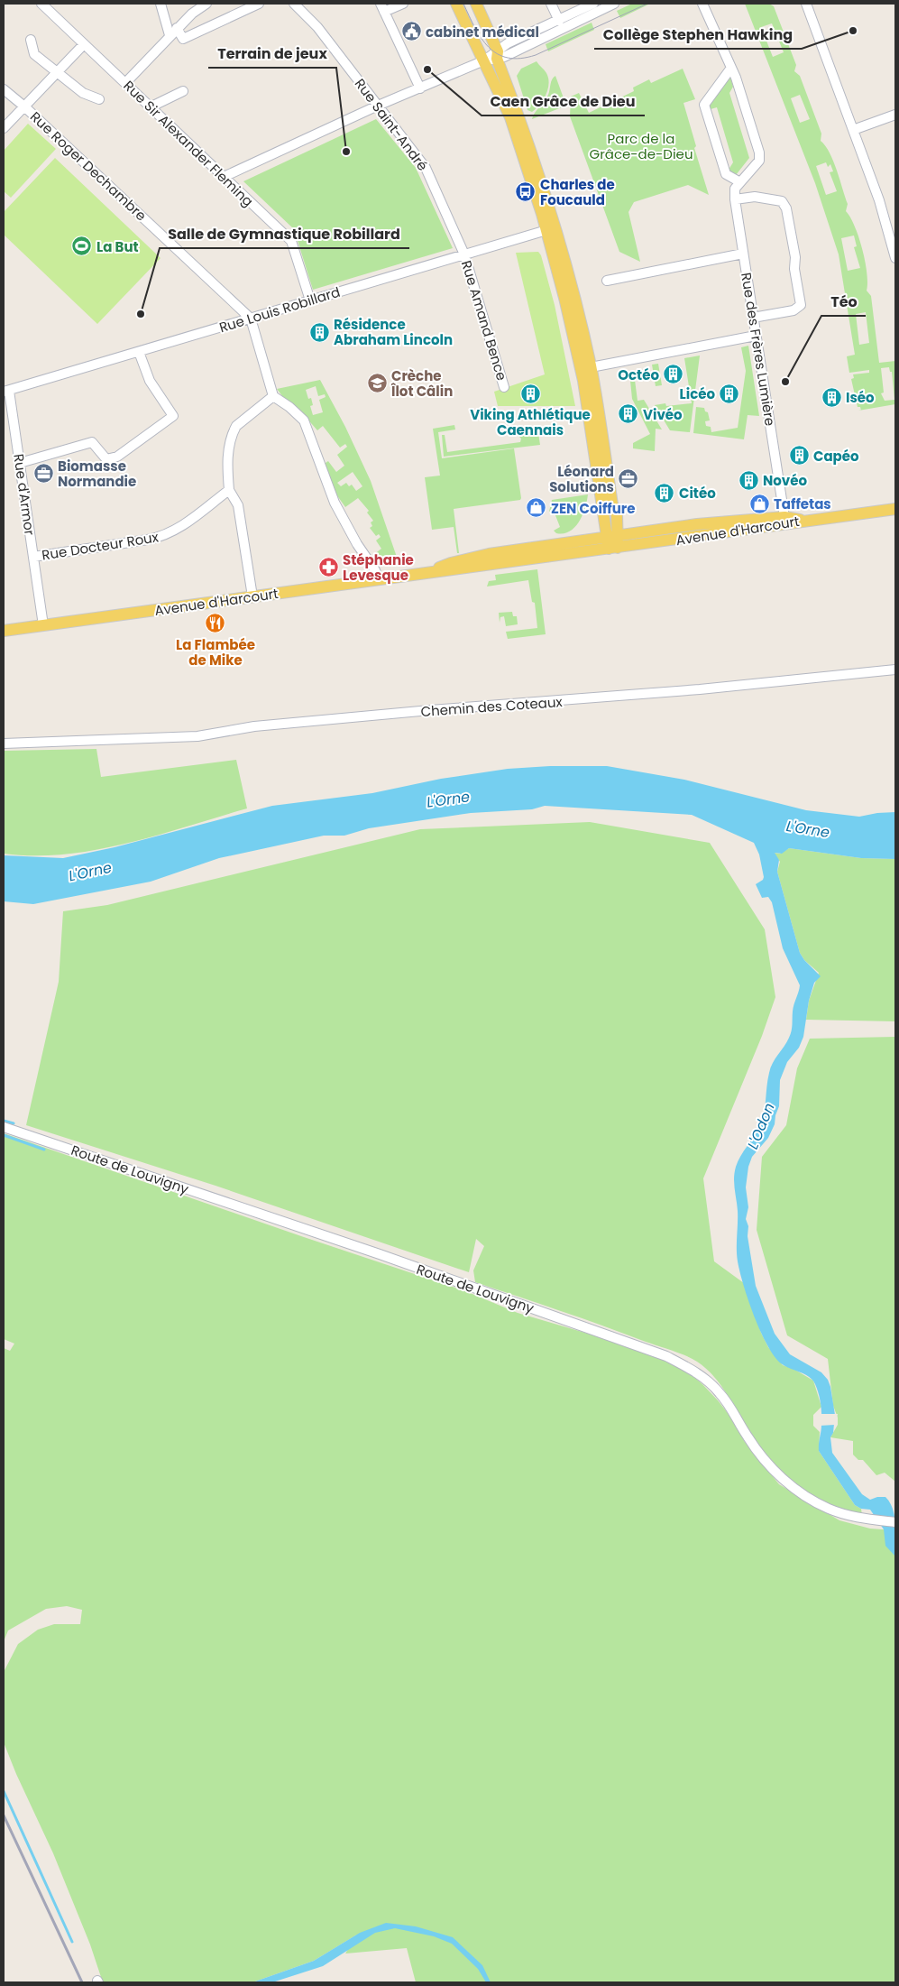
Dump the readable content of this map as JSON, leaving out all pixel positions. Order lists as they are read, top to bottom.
{
  "streets": {
    "main road": ["Avenue d'Harcourt"],
    "street": [
      "Rue Saint-André",
      "Rue Sir Alexander Fleming",
      "Rue Roger Dechambre",
      "Rue Louis Robillard",
      "Rue Amand Bence",
      "Rue des Frères Lumière",
      "Rue d'Armor",
      "Rue Docteur Roux",
      "Chemin des Coteaux",
      "Route de Louvigny"
    ]
  },
  "crossings": [
    ["Rue Saint-André", "Rue Louis Robillard"],
    ["Rue Saint-André", "Rue Amand Bence"],
    ["Rue Sir Alexander Fleming", "Rue Louis Robillard"],
    ["Rue Roger Dechambre", "Rue Louis Robillard"],
    ["Rue Louis Robillard", "Rue Amand Bence"],
    ["Rue Louis Robillard", "Rue d'Armor"],
    ["Rue des Frères Lumière", "Avenue d'Harcourt"],
    ["Rue d'Armor", "Avenue d'Harcourt"],
    ["Rue d'Armor", "Rue Docteur Roux"]
  ],
  "water": ["L'Orne", "L'Odon"],
  "parks": ["Parc de la Grâce-de-Dieu"],
  "places": {
    "other": [
      "Collège Stephen Hawking",
      "Caen Grâce de Dieu",
      "Terrain de jeux",
      "Salle de Gymnastique Robillard",
      "Téo"
    ],
    "public building": ["cabinet médical"],
    "bus stop": ["Charles de Foucauld"],
    "sports": ["La But"],
    "building": [
      "Résidence Abraham Lincoln",
      "Octéo",
      "Viking Athlétique Caennais",
      "Licéo",
      "Iséo",
      "Vivéo",
      "Capéo",
      "Novéo",
      "Citéo"
    ],
    "school or university": ["Crèche Îlot Câlin"],
    "office": ["Biomasse Normandie", "Léonard Solutions"],
    "shop": ["Taffetas", "ZEN Coiffure"],
    "pharmacy": ["Stéphanie Levesque"],
    "restaurant": ["La Flambée de Mike"]
  }
}
